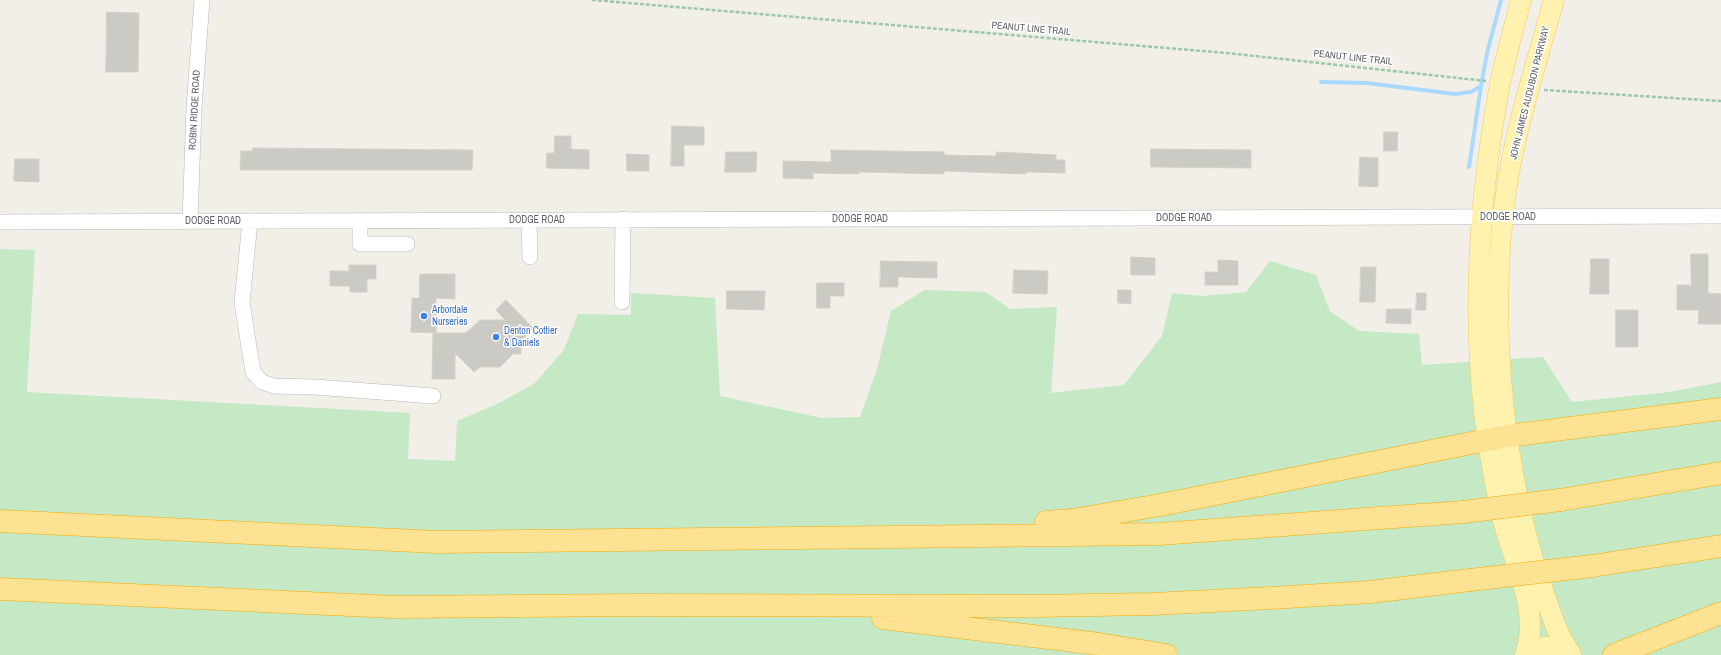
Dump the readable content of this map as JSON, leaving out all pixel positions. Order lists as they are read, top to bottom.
{
  "streets": {
    "main road": ["JOHN JAMES AUDUBON PARKWAY"],
    "street": ["ROBIN RIDGE ROAD", "DODGE ROAD"],
    "path": ["PEANUT LINE TRAIL"]
  },
  "crossings": [
    ["JOHN JAMES AUDUBON PARKWAY", "DODGE ROAD"],
    ["ROBIN RIDGE ROAD", "DODGE ROAD"]
  ],
  "places": ["Arbordale Nurseries", "Denton Cottier & Daniels"]
}
